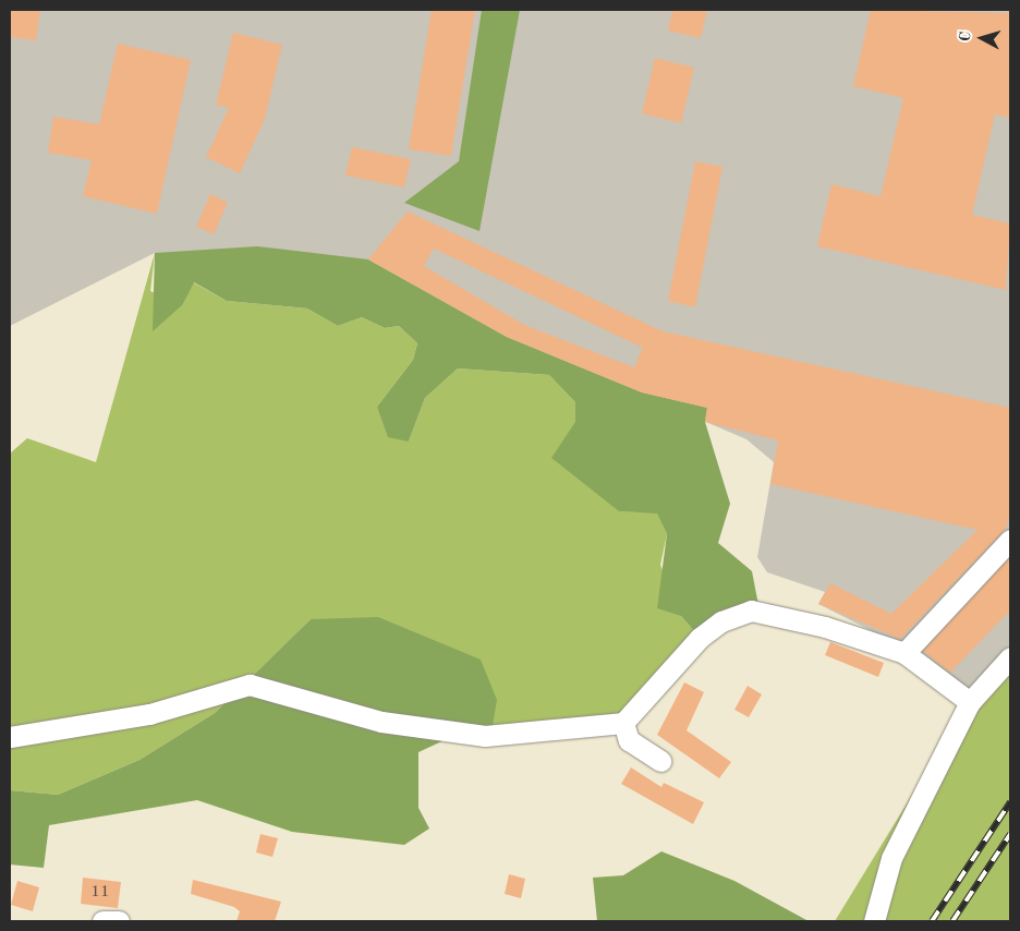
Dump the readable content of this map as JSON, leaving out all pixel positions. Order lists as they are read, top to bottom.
{
  "house_numbers": ["11"],
  "north": "left"
}
